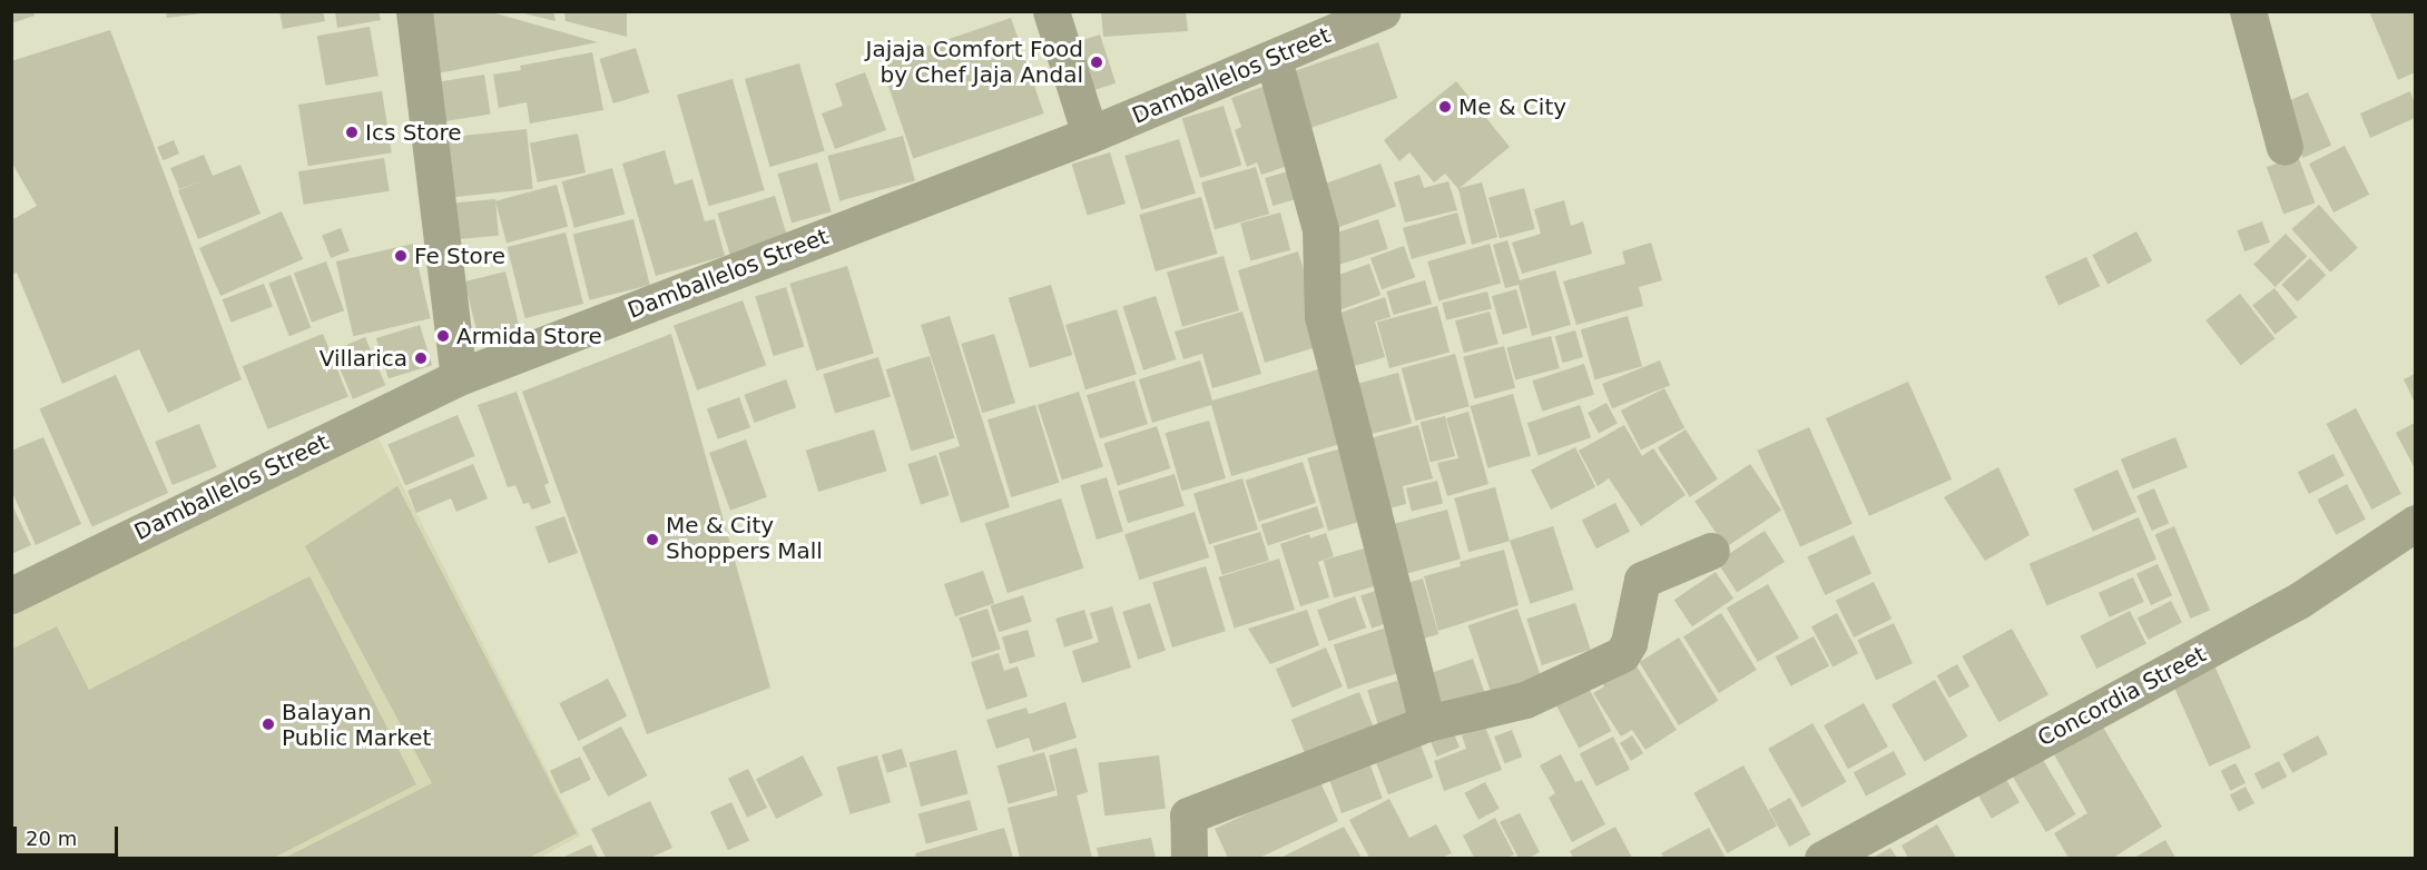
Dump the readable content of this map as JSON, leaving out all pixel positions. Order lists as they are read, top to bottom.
{
  "streets": {
    "street": ["Damballelos Street", "Concordia Street"]
  },
  "places": [
    "Jajaja Comfort Food by Chef Jaja Andal",
    "Me & City",
    "Ics Store",
    "Fe Store",
    "Armida Store",
    "Villarica",
    "Me & City Shoppers Mall",
    "Balayan Public Market"
  ],
  "scale_bar": "20 m"
}
